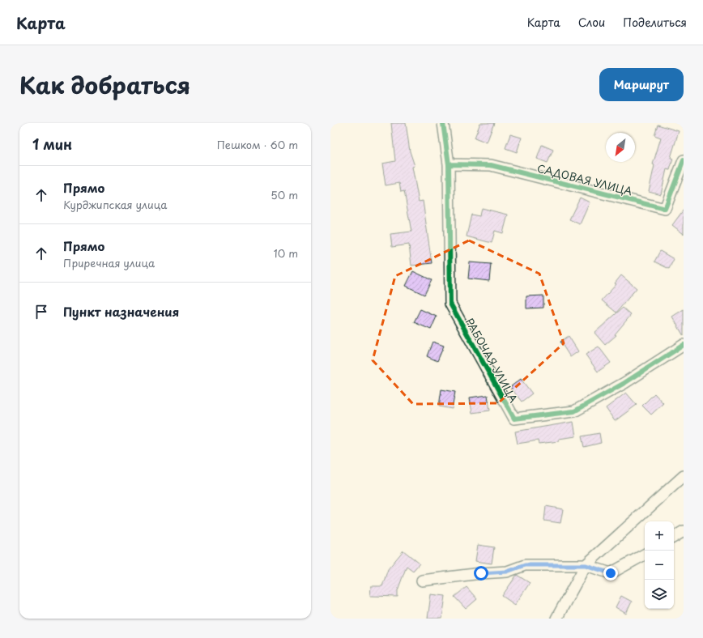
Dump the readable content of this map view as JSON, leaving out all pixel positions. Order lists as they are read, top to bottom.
{
  "streets": {
    "street": ["САДОВАЯ УЛИЦА", "РАБОЧАЯ УЛИЦА"]
  },
  "crossings": [
    ["САДОВАЯ УЛИЦА", "РАБОЧАЯ УЛИЦА"]
  ],
  "north": "bottom left",
  "page": {
    "header": "Карта",
    "nav": ["Карта", "Слои", "Поделиться"],
    "title": "Как добраться",
    "buttons": "Маршрут",
    "heading": ["1 мин", "Пешком · 60 m"],
    "list": [
      ["Прямо", "Курджипская улица", "50 m"],
      ["Прямо", "Приречная улица", "10 m"],
      "Пункт назначения"
    ],
    "map_buttons": ["+", "−"]
  }
}
